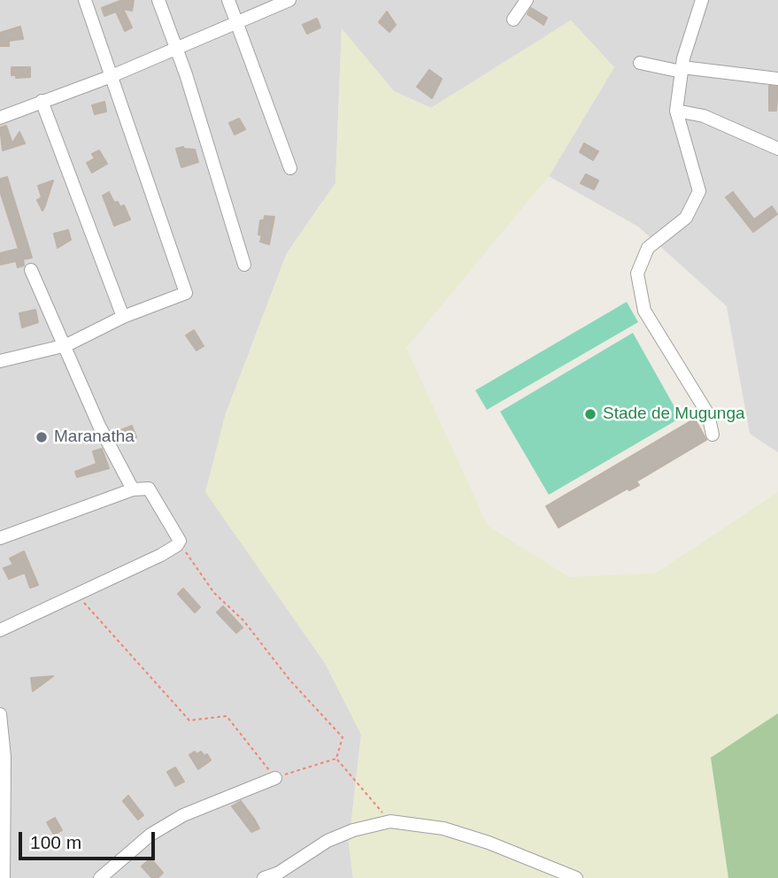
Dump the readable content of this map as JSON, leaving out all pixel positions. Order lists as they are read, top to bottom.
{
  "places": ["Stade de Mugunga", "Maranatha"],
  "scale_bar": "100 m"
}
